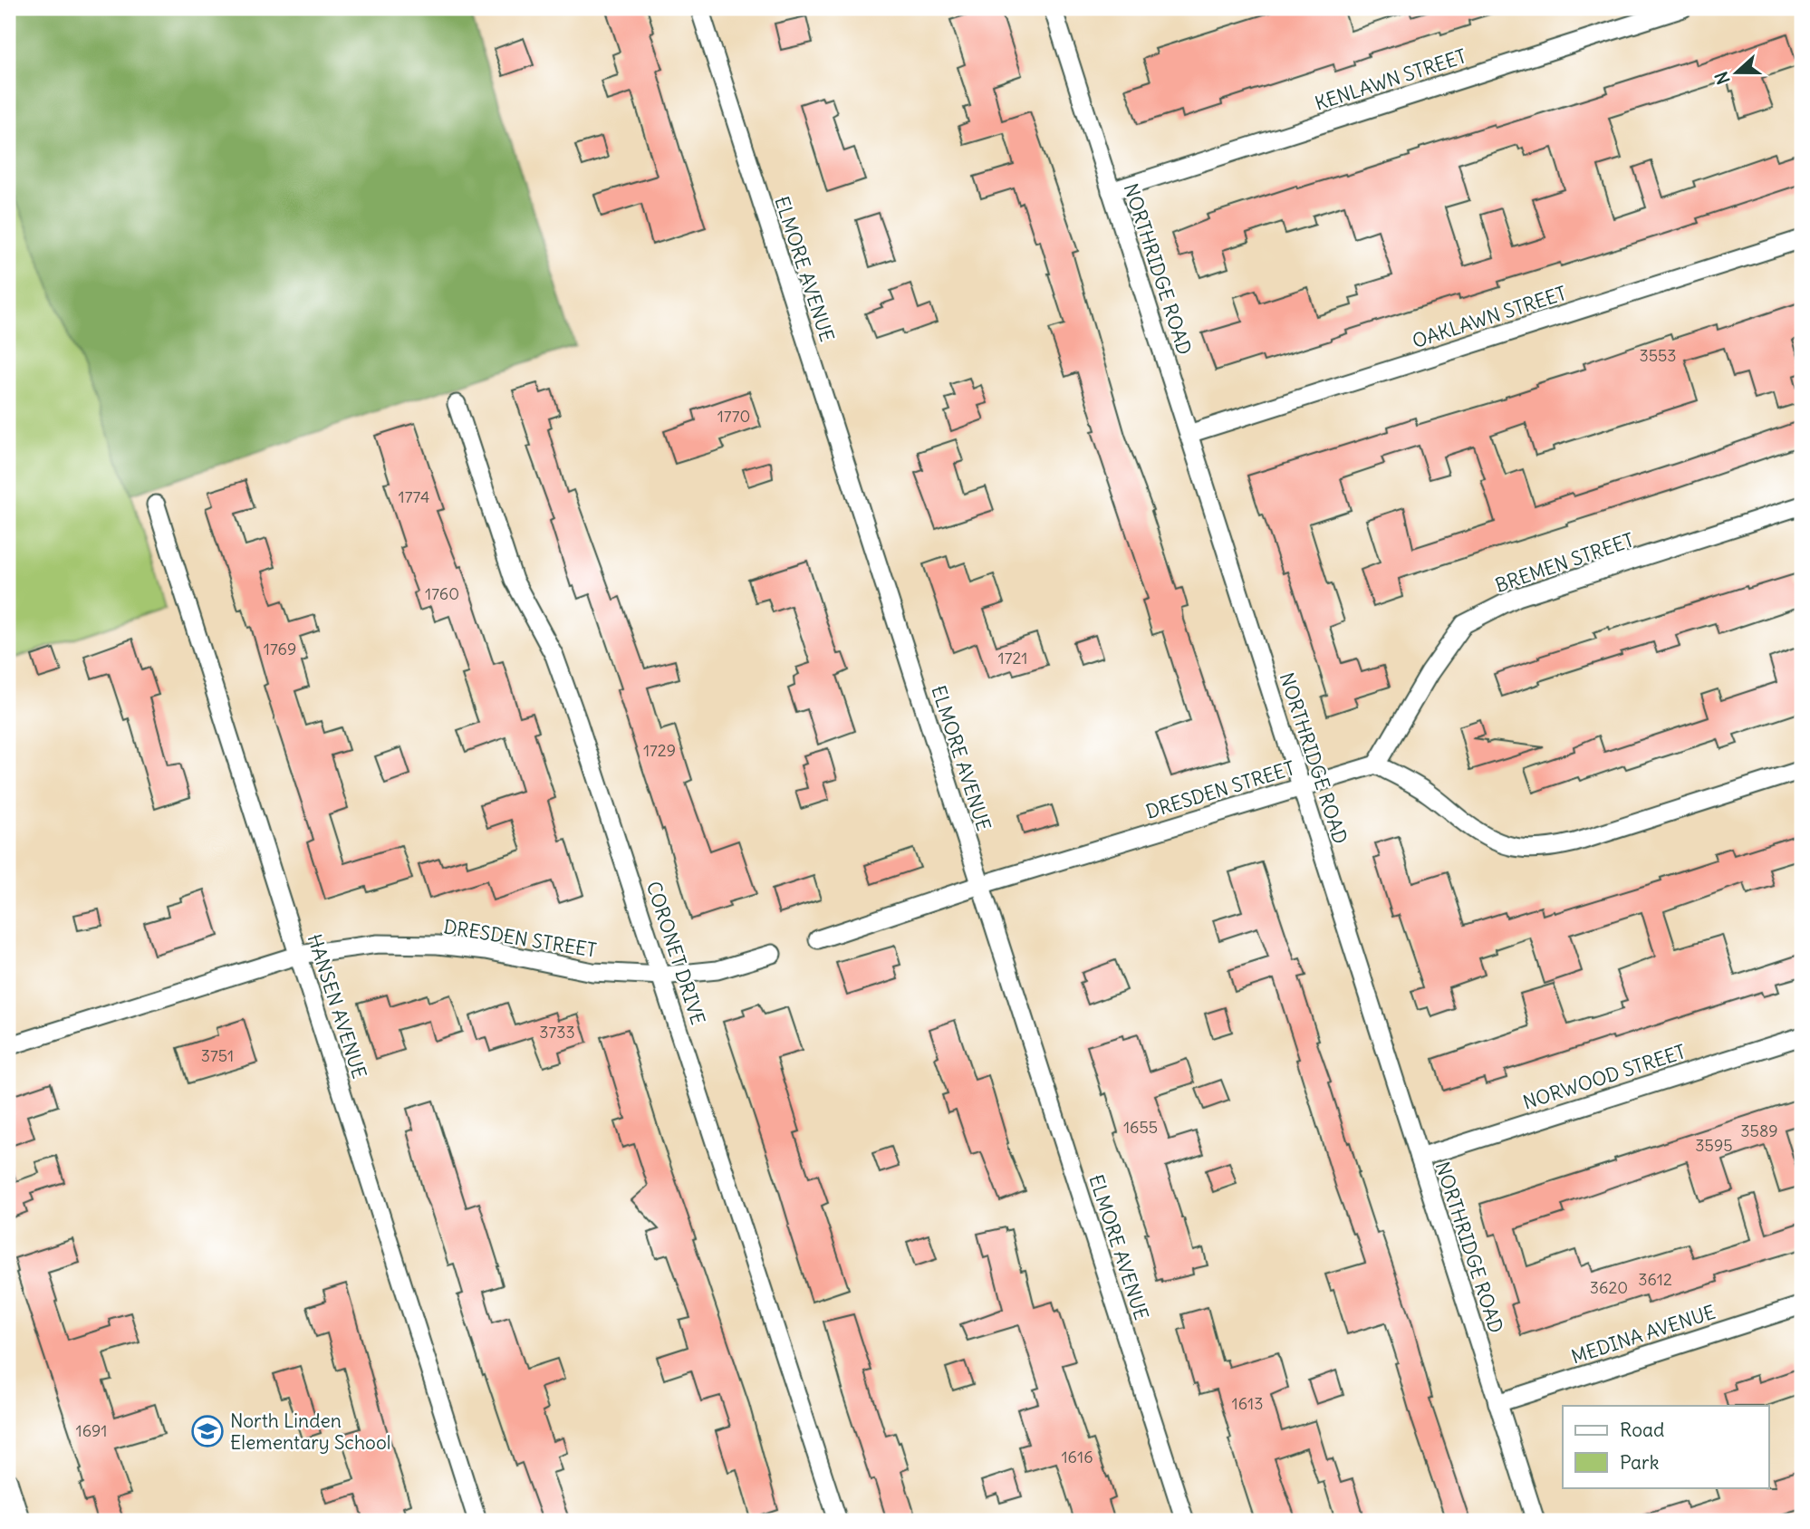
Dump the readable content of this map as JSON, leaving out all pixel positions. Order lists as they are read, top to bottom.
{
  "streets": {
    "street": [
      "KENLAWN STREET",
      "ELMORE AVENUE",
      "NORTHRIDGE ROAD",
      "OAKLAWN STREET",
      "BREMEN STREET",
      "DRESDEN STREET",
      "CORONET DRIVE",
      "HANSEN AVENUE",
      "NORWOOD STREET",
      "MEDINA AVENUE"
    ]
  },
  "crossings": [
    ["KENLAWN STREET", "NORTHRIDGE ROAD"],
    ["ELMORE AVENUE", "DRESDEN STREET"],
    ["NORTHRIDGE ROAD", "OAKLAWN STREET"],
    ["NORTHRIDGE ROAD", "DRESDEN STREET"],
    ["NORTHRIDGE ROAD", "NORWOOD STREET"],
    ["NORTHRIDGE ROAD", "MEDINA AVENUE"],
    ["BREMEN STREET", "DRESDEN STREET"],
    ["DRESDEN STREET", "CORONET DRIVE"],
    ["DRESDEN STREET", "HANSEN AVENUE"]
  ],
  "places": {
    "school or university": ["North Linden Elementary School"]
  },
  "house_numbers": [
    "3553",
    "1770",
    "1774",
    "1760",
    "1769",
    "1721",
    "1729",
    "3733",
    "3751",
    "1655",
    "3589",
    "3595",
    "3612",
    "3620",
    "1613",
    "1691",
    "1616"
  ],
  "legend": ["Road", "Park"],
  "north": "left"
}
